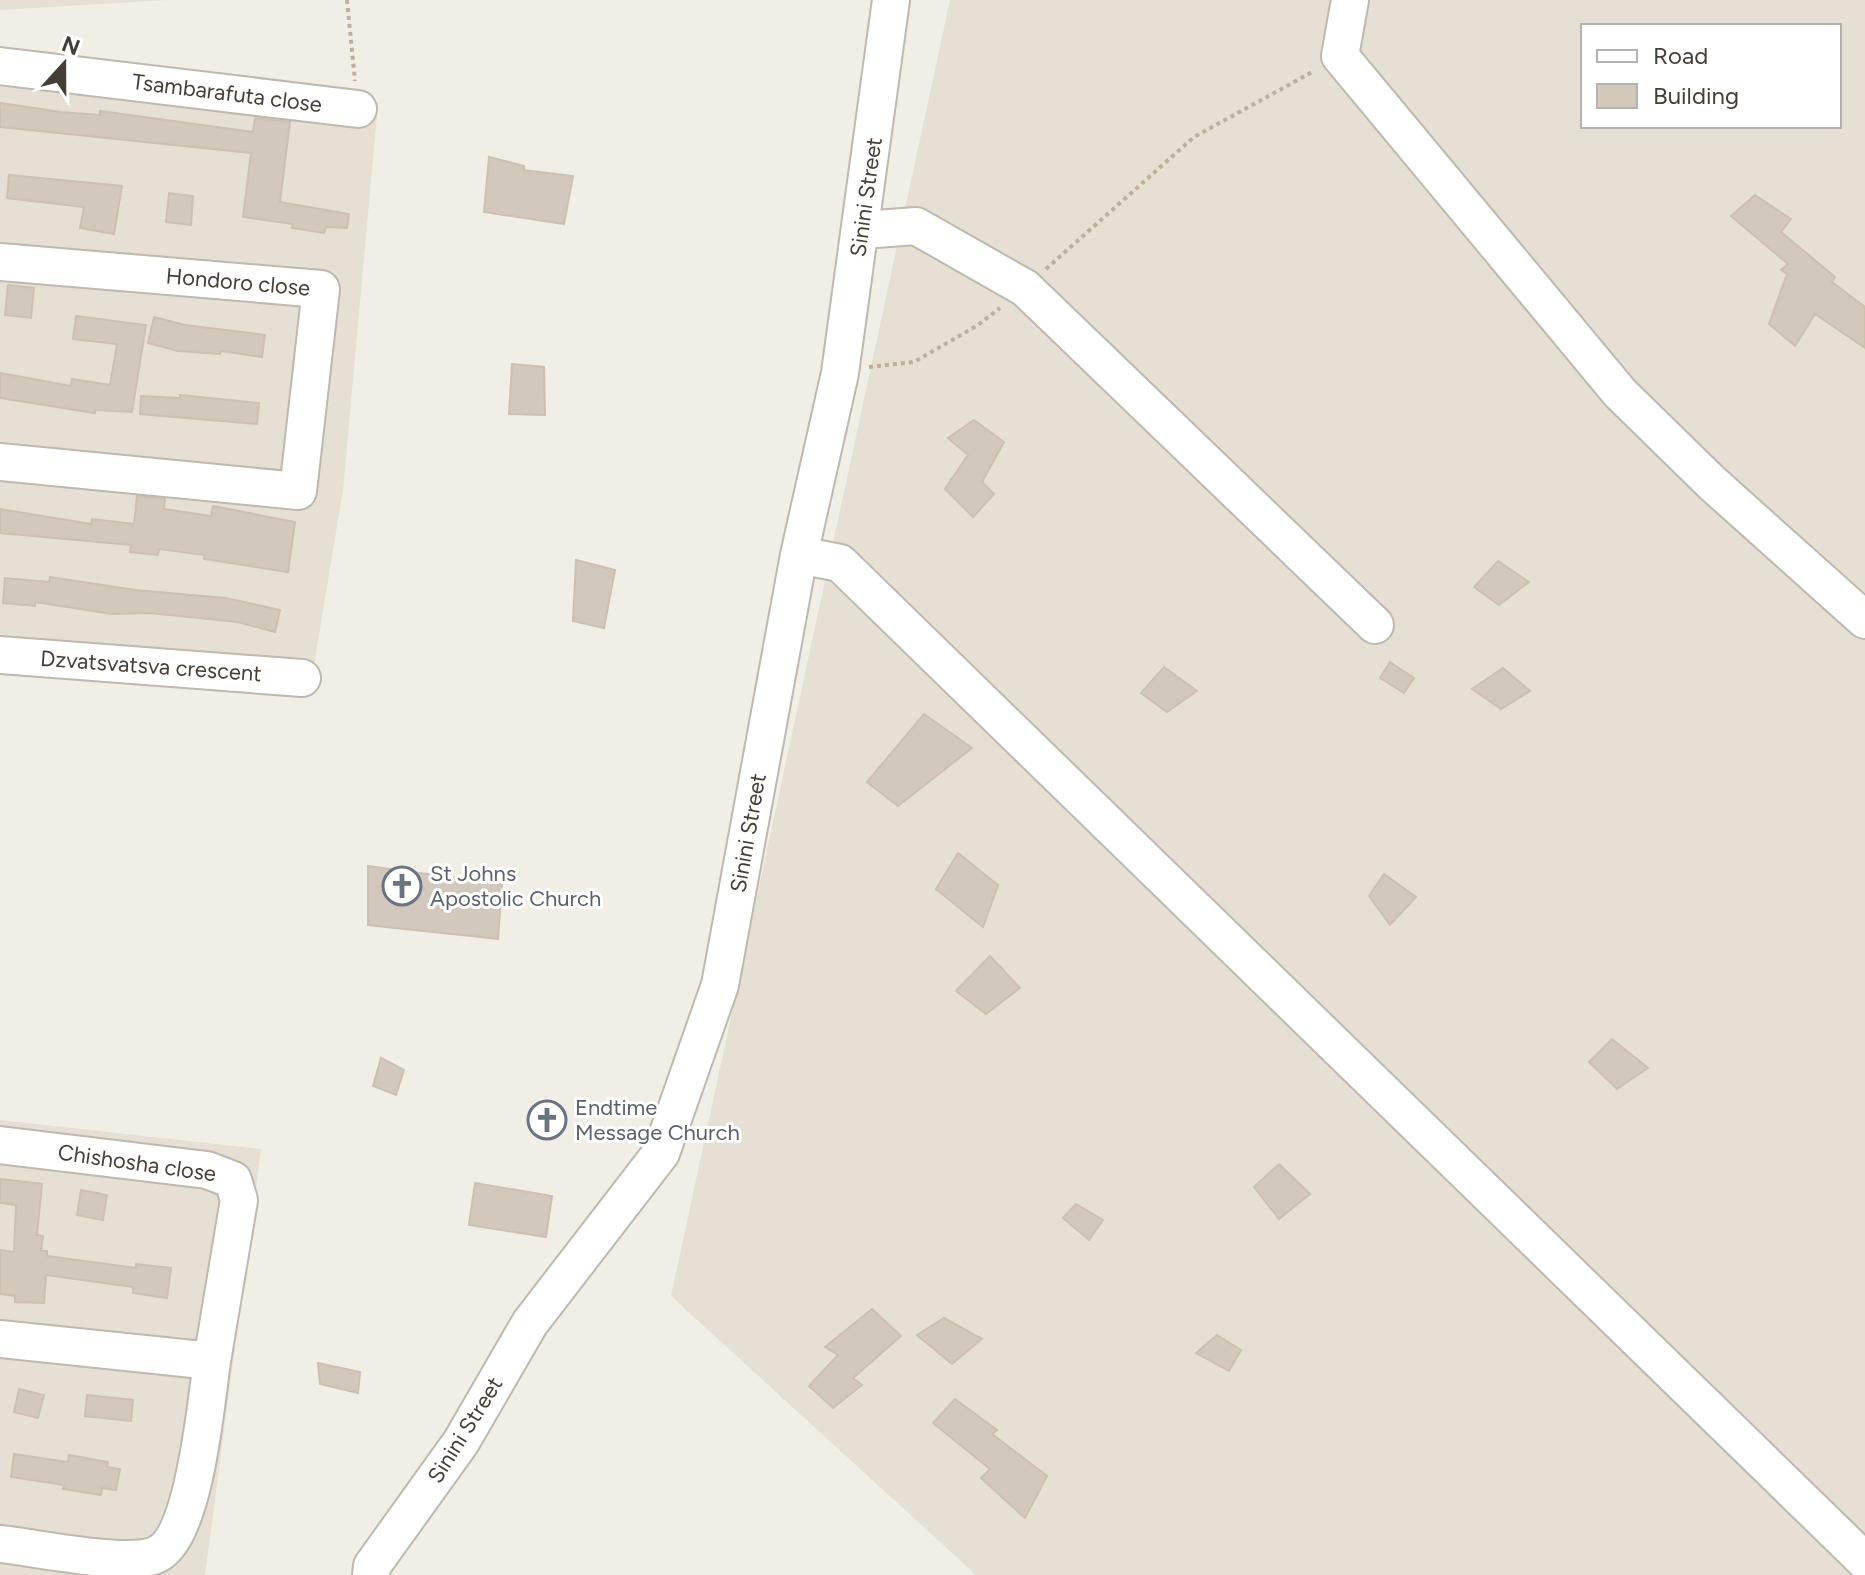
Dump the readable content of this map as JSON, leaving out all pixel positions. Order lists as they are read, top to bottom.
{
  "streets": {
    "street": [
      "Tsambarafuta close",
      "Sinini Street",
      "Hondoro close",
      "Dzvatsvatsva crescent",
      "Chishosha close"
    ]
  },
  "places": {
    "church": ["St Johns Apostolic Church", "Endtime Message Church"]
  },
  "legend": ["Road", "Building"],
  "north": "top"
}
